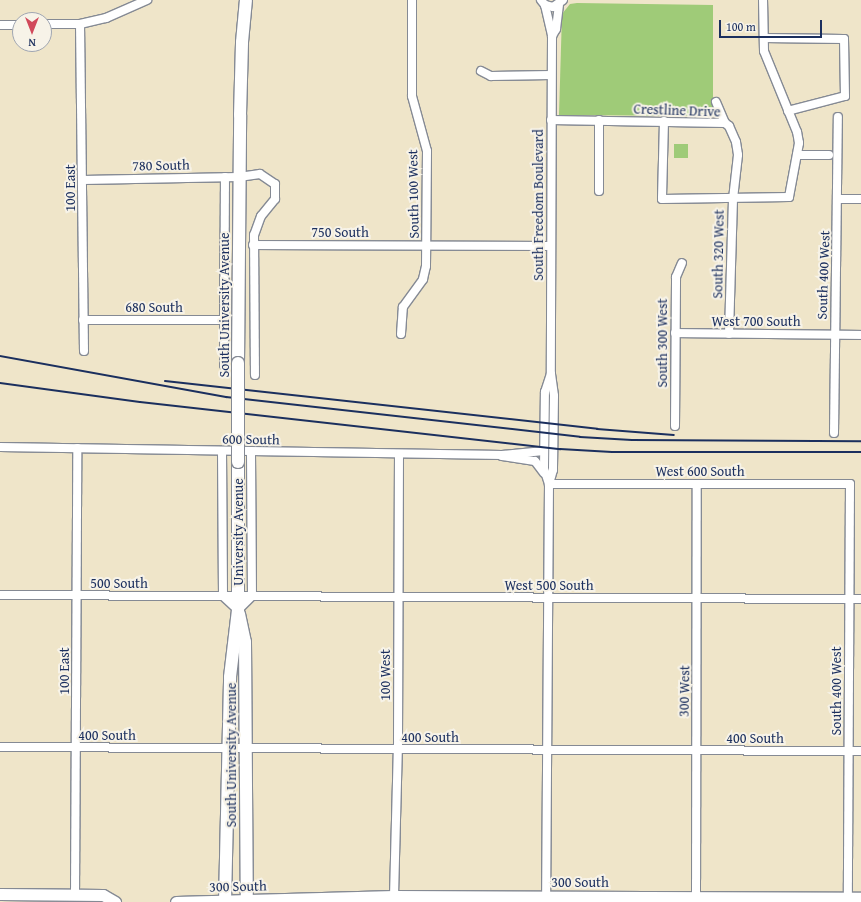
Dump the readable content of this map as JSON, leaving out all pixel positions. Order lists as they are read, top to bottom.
{
  "streets": {
    "highway": ["South University Avenue"],
    "main road": ["300 South"],
    "street": [
      "Crestline Drive",
      "780 South",
      "100 East",
      "South 100 West",
      "South Freedom Boulevard",
      "750 South",
      "South 320 West",
      "South 400 West",
      "680 South",
      "West 700 South",
      "South 300 West",
      "600 South",
      "West 600 South",
      "University Avenue",
      "500 South",
      "West 500 South",
      "100 West",
      "300 West",
      "400 South"
    ]
  },
  "crossings": [
    ["Crestline Drive", "South Freedom Boulevard"],
    ["Crestline Drive", "South 320 West"],
    ["780 South", "100 East"],
    ["780 South", "South University Avenue"],
    ["100 East", "680 South"],
    ["100 East", "600 South"],
    ["100 East", "500 South"],
    ["100 East", "400 South"],
    ["South 100 West", "750 South"],
    ["South Freedom Boulevard", "750 South"],
    ["South Freedom Boulevard", "West 600 South"],
    ["South 320 West", "West 700 South"],
    ["South 400 West", "West 700 South"],
    ["South 400 West", "West 600 South"],
    ["South 400 West", "West 500 South"],
    ["South 400 West", "400 South"],
    ["South 400 West", "300 South"],
    ["South University Avenue", "University Avenue"],
    ["South University Avenue", "500 South"],
    ["South University Avenue", "West 500 South"],
    ["South University Avenue", "400 South"],
    ["South University Avenue", "300 South"],
    ["West 700 South", "South 300 West"],
    ["600 South", "University Avenue"],
    ["600 South", "100 West"],
    ["West 600 South", "300 West"],
    ["University Avenue", "500 South"],
    ["University Avenue", "West 500 South"],
    ["500 South", "West 500 South"],
    ["West 500 South", "100 West"],
    ["West 500 South", "300 West"],
    ["100 West", "400 South"],
    ["100 West", "300 South"],
    ["300 West", "400 South"],
    ["300 West", "300 South"]
  ],
  "scale_bar": "100 m",
  "north": "bottom"
}
